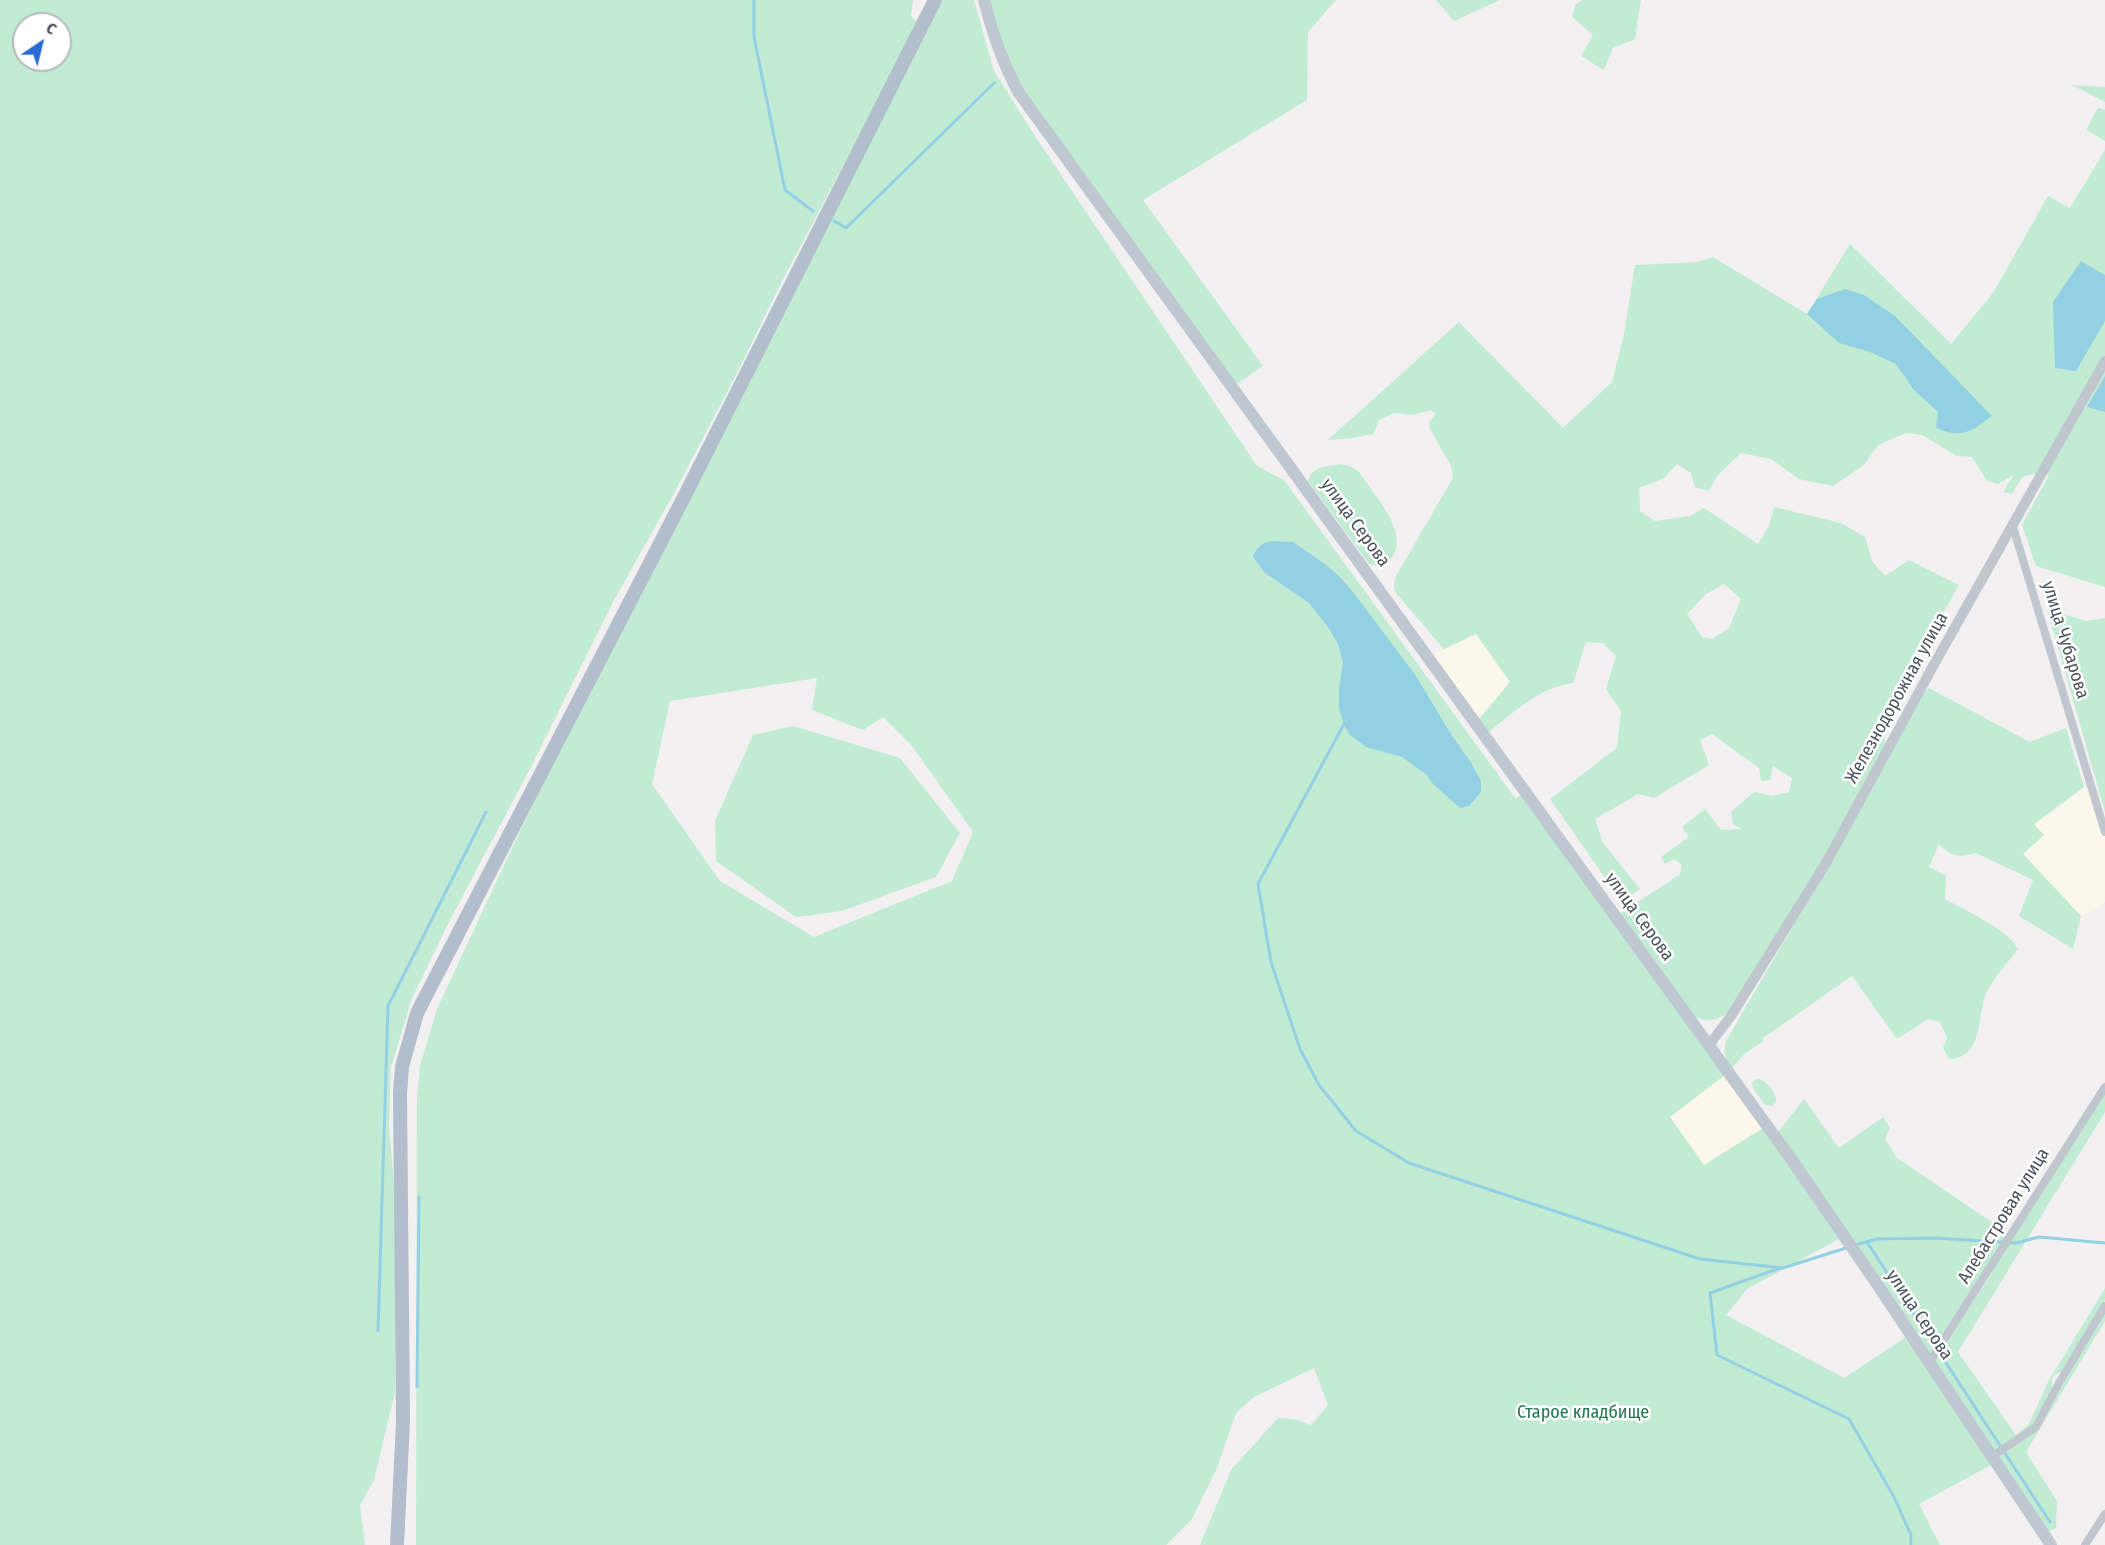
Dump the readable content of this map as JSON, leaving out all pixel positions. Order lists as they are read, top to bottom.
{
  "streets": {
    "main road": ["улица Серова"],
    "street": ["улица Чубарова", "Железнодорожная улица", "Алебастровая улица"]
  },
  "crossings": [
    ["улица Серова", "Железнодорожная улица"],
    ["улица Серова", "Алебастровая улица"],
    ["улица Чубарова", "Железнодорожная улица"]
  ],
  "parks": ["Старое кладбище"],
  "north": "top right"
}
